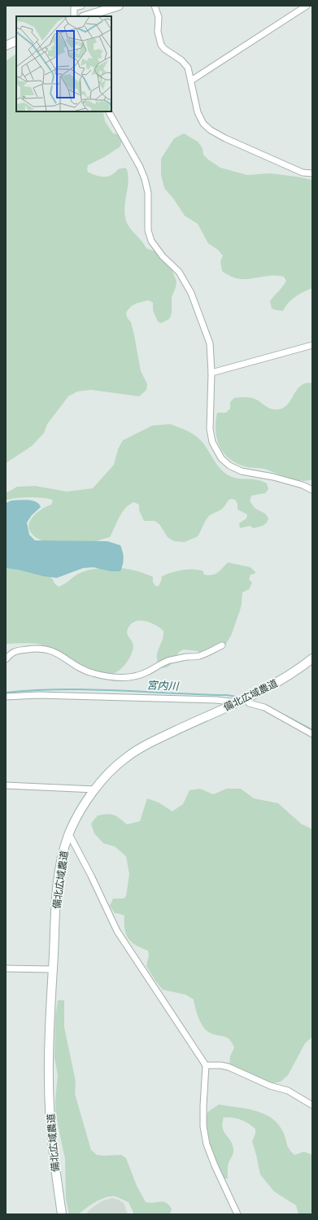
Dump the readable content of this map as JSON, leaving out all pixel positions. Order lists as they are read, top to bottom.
{
  "streets": {
    "street": ["備北広域農道"]
  },
  "water": ["宮内川"]
}
